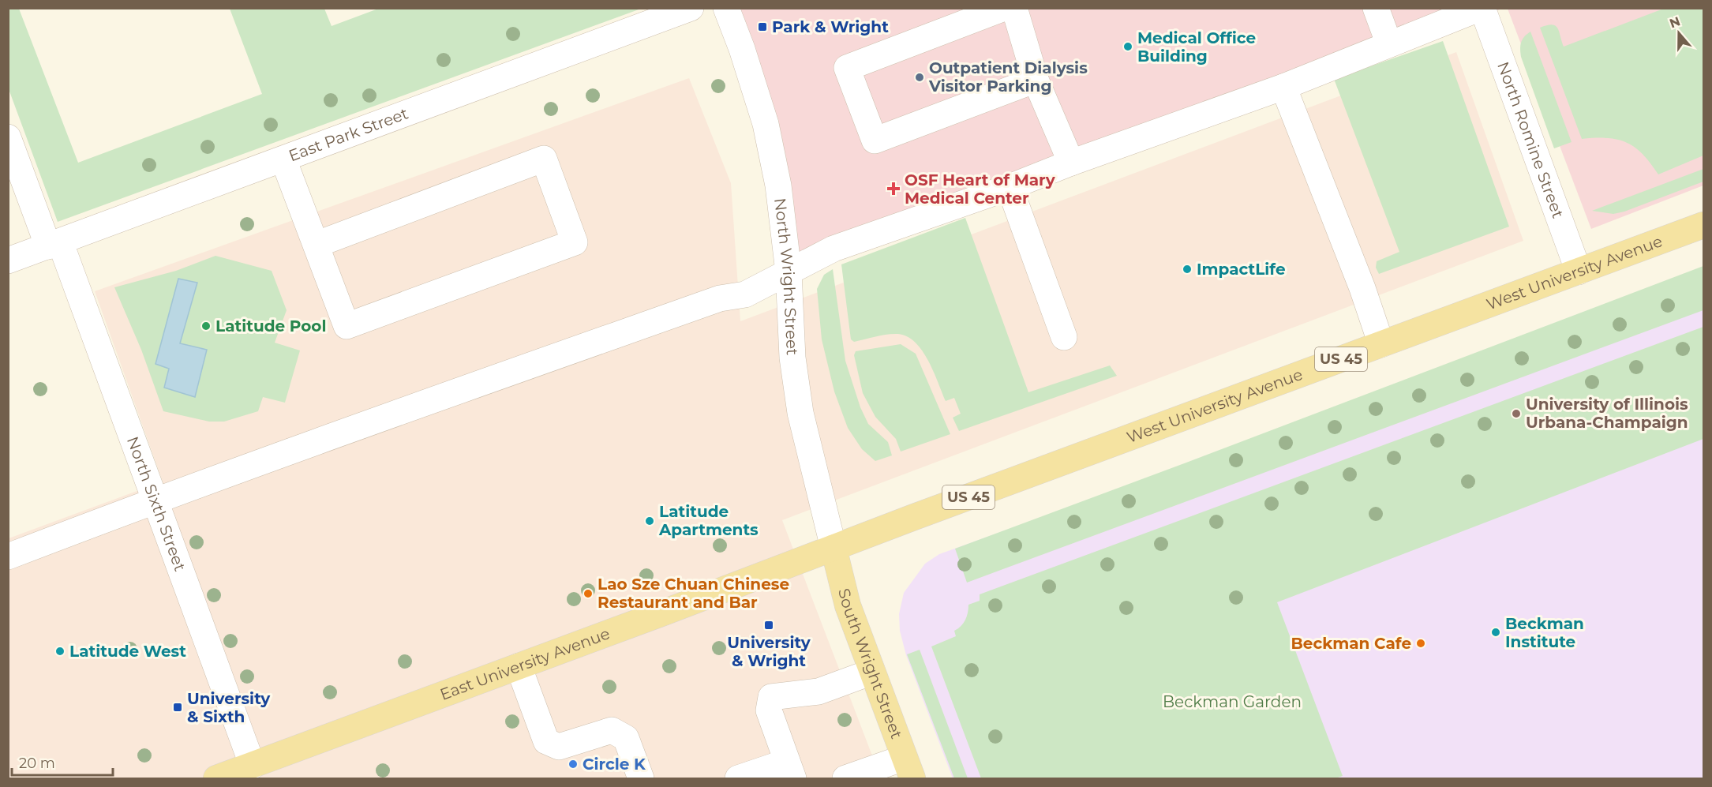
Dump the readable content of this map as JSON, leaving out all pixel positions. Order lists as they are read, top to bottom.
{
  "streets": {
    "main road": [
      "West University Avenue",
      "US 45",
      "East University Avenue",
      "South Wright Street"
    ],
    "street": [
      "East Park Street",
      "North Romine Street",
      "North Wright Street",
      "North Sixth Street"
    ]
  },
  "crossings": [
    ["East Park Street", "North Sixth Street"],
    ["North Romine Street", "West University Avenue"],
    ["West University Avenue", "North Wright Street"],
    ["West University Avenue", "East University Avenue"],
    ["West University Avenue", "South Wright Street"],
    ["North Wright Street", "East University Avenue"],
    ["North Wright Street", "South Wright Street"],
    ["North Sixth Street", "East University Avenue"],
    ["East University Avenue", "South Wright Street"]
  ],
  "parks": ["Beckman Garden"],
  "places": {
    "transit": ["Park & Wright", "University & Wright", "University & Sixth"],
    "other": [
      "Medical Office Building",
      "Outpatient Dialysis Visitor Parking",
      "ImpactLife",
      "Latitude Pool",
      "University of Illinois Urbana-Champaign",
      "Latitude Apartments",
      "Lao Sze Chuan Chinese Restaurant and Bar",
      "Beckman Institute",
      "Beckman Cafe",
      "Latitude West",
      "Circle K"
    ],
    "health": ["OSF Heart of Mary Medical Center"]
  },
  "scale_bar": "20 m",
  "north": "top"
}
